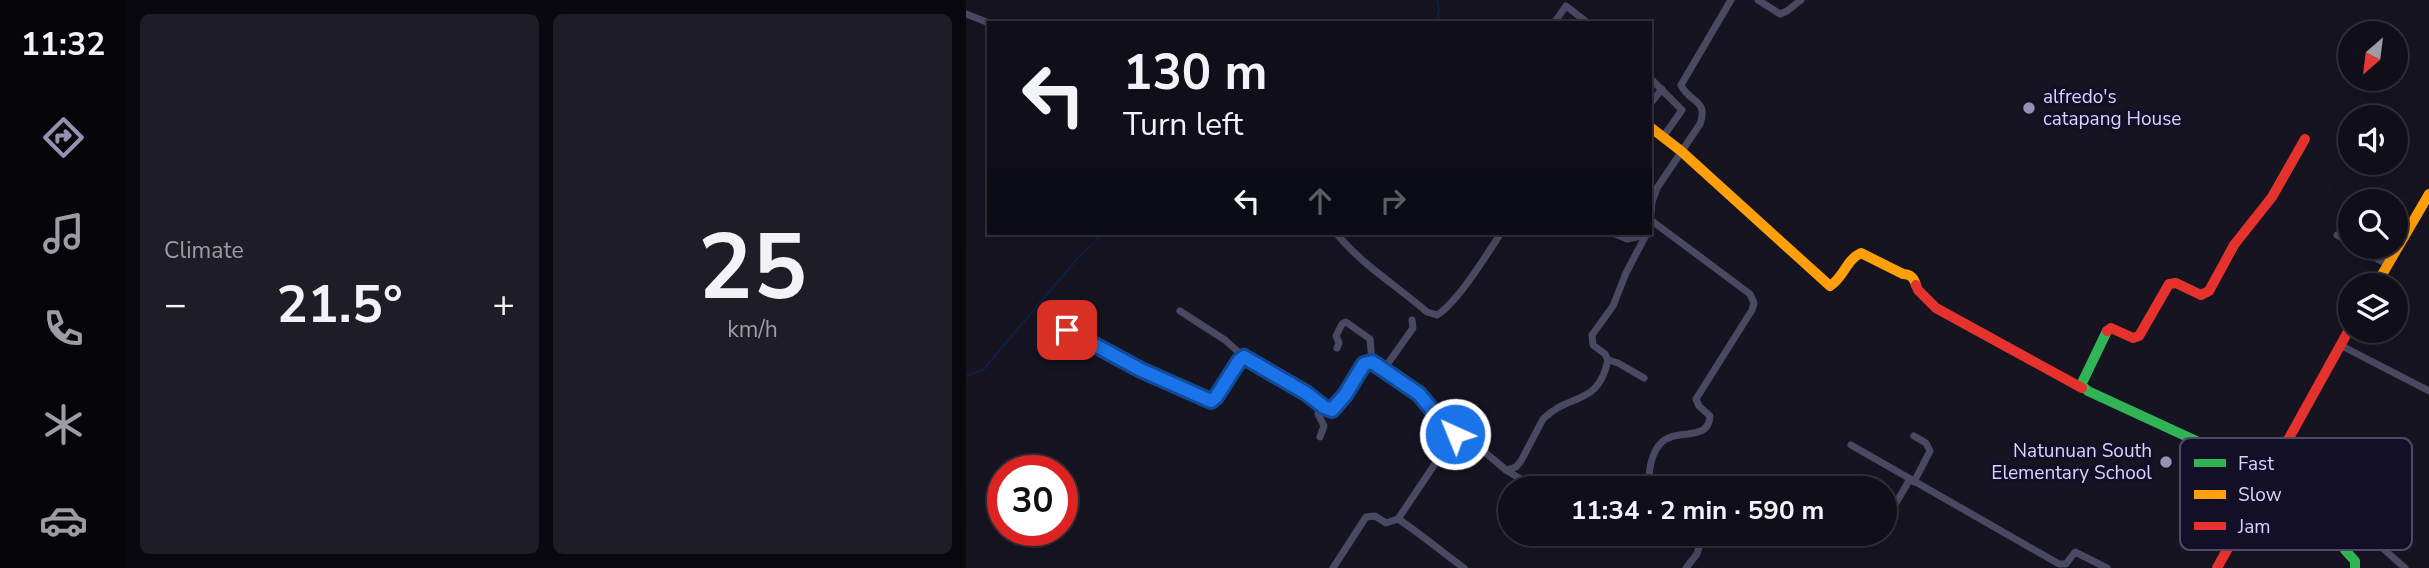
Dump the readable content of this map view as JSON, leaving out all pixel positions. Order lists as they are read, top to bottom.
{
  "places": ["alfredo's catapang House", "Natunuan South Elementary School"],
  "legend": ["Fast", "Slow", "Jam"],
  "north": "bottom left",
  "page": {
    "tabs": "11:32",
    "tile": [
      "Climate",
      ["25", "km/h"]
    ],
    "turn": ["130 m", "Turn left"],
    "heat": ["−", "21.5°", "+"],
    "limit": "30",
    "trip": "11:34 · 2 min · 590 m"
  }
}
